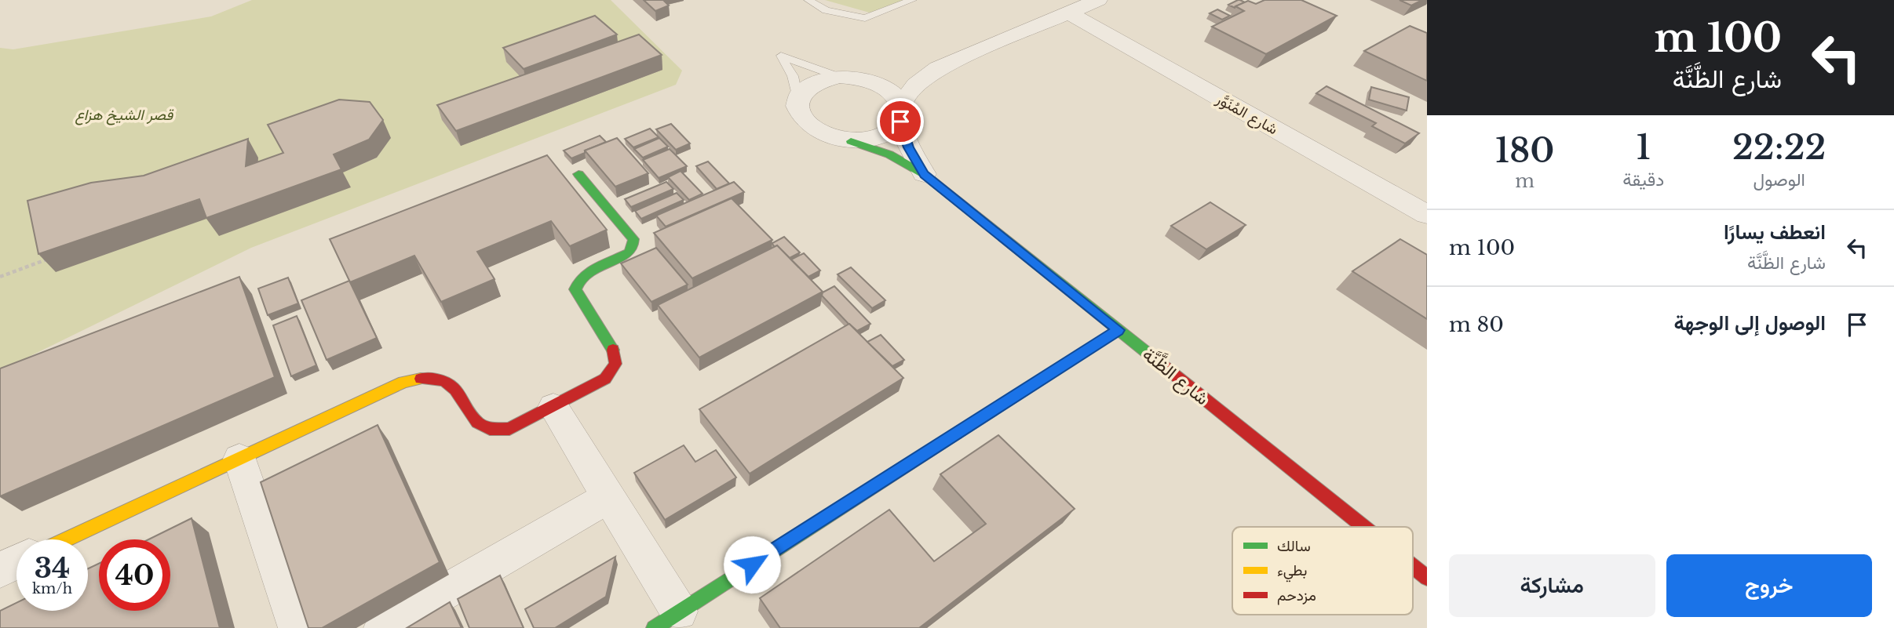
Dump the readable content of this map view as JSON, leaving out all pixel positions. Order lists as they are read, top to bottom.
{
  "streets": {
    "street": ["شارع المُنَوَّر", "شارع الظَّنَّة"]
  },
  "parks": ["قصر الشيخ هزاع"],
  "legend": ["سالك", "بطيء", "مزدحم"],
  "page": {
    "turn": ["100 m", "شارع الظَّنَّة"],
    "eta": [
      "22:22",
      "الوصول",
      "1",
      "دقيقة",
      "180",
      "m"
    ],
    "list": [
      {
        "name": "انعطف يسارًا",
        "note": "شارع الظَّنَّة",
        "value": "100 m"
      },
      {
        "name": "الوصول إلى الوجهة",
        "value": "80 m"
      }
    ],
    "speed": "34 km/h",
    "limit": "40",
    "buttons": ["خروج", "مشاركة"]
  }
}
